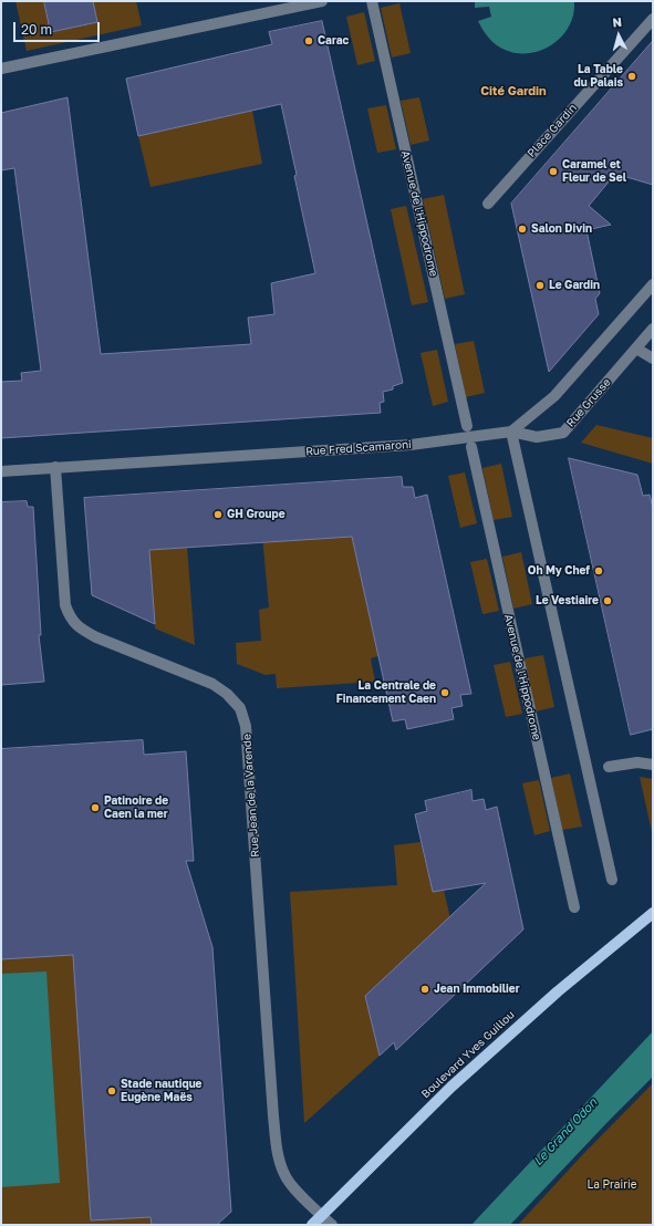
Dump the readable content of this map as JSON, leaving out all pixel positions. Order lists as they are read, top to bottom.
{
  "streets": {
    "main road": ["Boulevard Yves Guillou"],
    "street": [
      "Place Gardin",
      "Avenue de l'Hippodrome",
      "Rue Grusse",
      "Rue Fred Scamaroni",
      "Rue Jean de la Varende"
    ]
  },
  "crossings": [
    ["Rue Grusse", "Rue Fred Scamaroni"],
    ["Rue Fred Scamaroni", "Rue Jean de la Varende"],
    ["Rue Jean de la Varende", "Boulevard Yves Guillou"]
  ],
  "districts": ["Cité Gardin"],
  "water": ["Le Grand Odon"],
  "parks": ["La Prairie"],
  "places": [
    "Carac",
    "La Table du Palais",
    "Caramel et Fleur de Sel",
    "Salon Divin",
    "Le Gardin",
    "GH Groupe",
    "Oh My Chef",
    "Le Vestiaire",
    "La Centrale de Financement Caen",
    "Patinoire de Caen la mer",
    "Jean Immobilier",
    "Stade nautique Eugène Maës"
  ],
  "scale_bar": "20 m",
  "north": "top"
}
